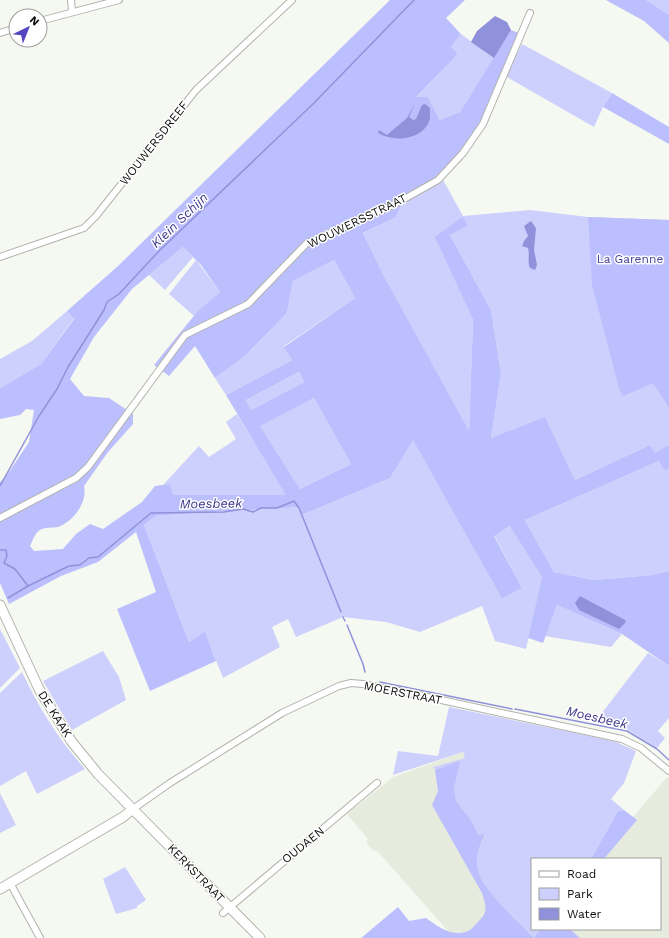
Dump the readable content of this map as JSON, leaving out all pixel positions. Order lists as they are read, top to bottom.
{
  "streets": {
    "main road": ["DE KAAK", "KERKSTRAAT"],
    "street": [
      "WOUWERSDREEF",
      "WOUWERSSTRAAT",
      "MOERSTRAAT",
      "OUDAEN"
    ]
  },
  "crossings": [
    ["MOERSTRAAT", "DE KAAK"],
    ["MOERSTRAAT", "KERKSTRAAT"],
    ["DE KAAK", "KERKSTRAAT"],
    ["OUDAEN", "KERKSTRAAT"]
  ],
  "water": ["Klein Schijn", "Moesbeek"],
  "parks": ["La Garenne"],
  "legend": ["Road", "Park", "Water"],
  "north": "top right"
}
